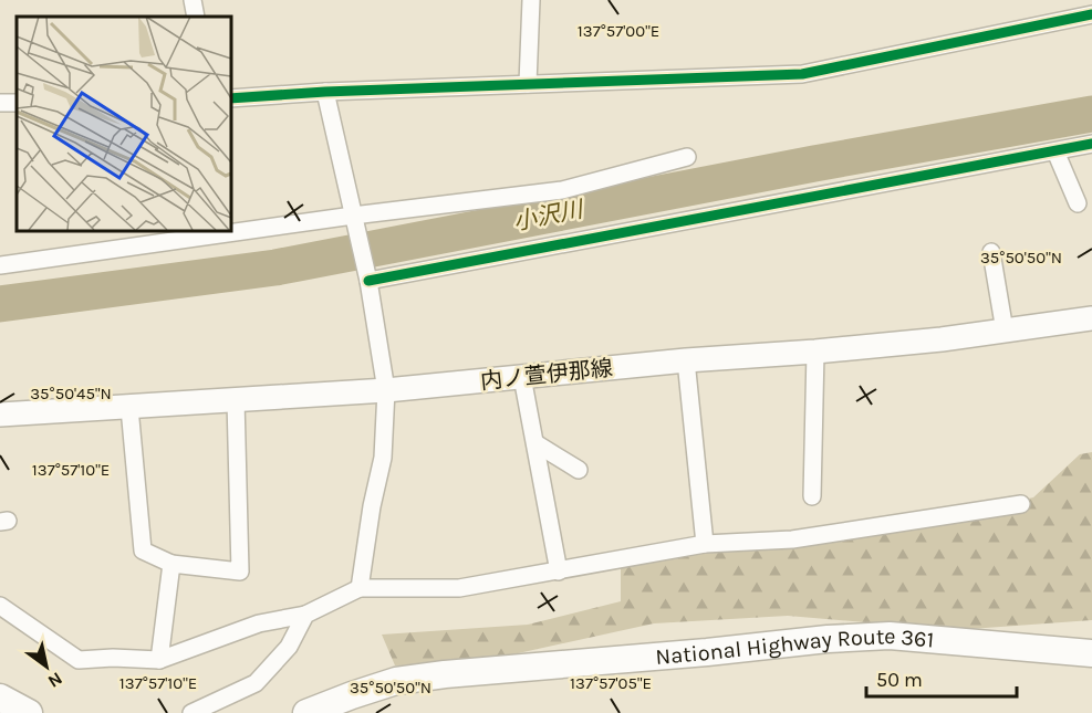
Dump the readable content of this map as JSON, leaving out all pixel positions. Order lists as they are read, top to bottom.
{
  "streets": {
    "highway": ["National Highway Route 361"],
    "main road": ["内ノ萱伊那線"]
  },
  "water": ["小沢川"],
  "scale_bar": "50 m",
  "north": "bottom right",
  "coordinates": [
    "137°57'00\"E",
    "35°50'50\"N",
    "35°50'45\"N",
    "137°57'10\"E",
    "137°57'05\"E"
  ]
}
